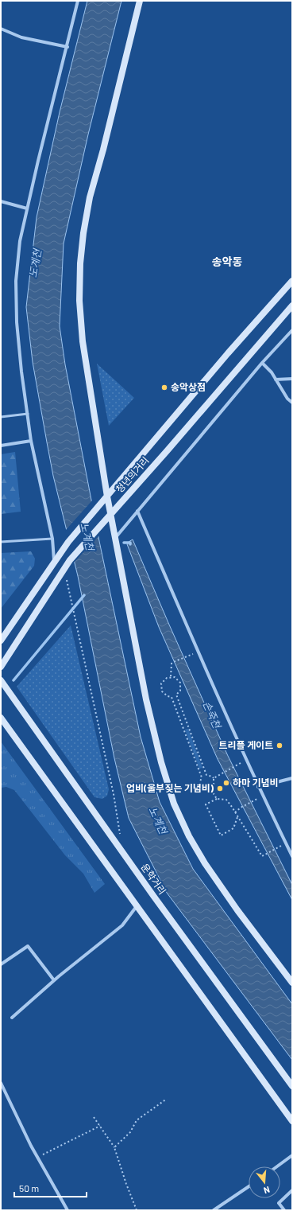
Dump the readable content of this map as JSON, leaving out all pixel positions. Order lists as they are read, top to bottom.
{
  "streets": {
    "main road": ["청년의거리", "운학거리"]
  },
  "districts": ["송악동"],
  "water": ["노계천", "손죽천"],
  "places": [
    "송악상점",
    "트리플 게이트",
    "하마 기념비",
    "업비(울부짖는 기념비)"
  ],
  "scale_bar": "50 m",
  "north": "bottom"
}
